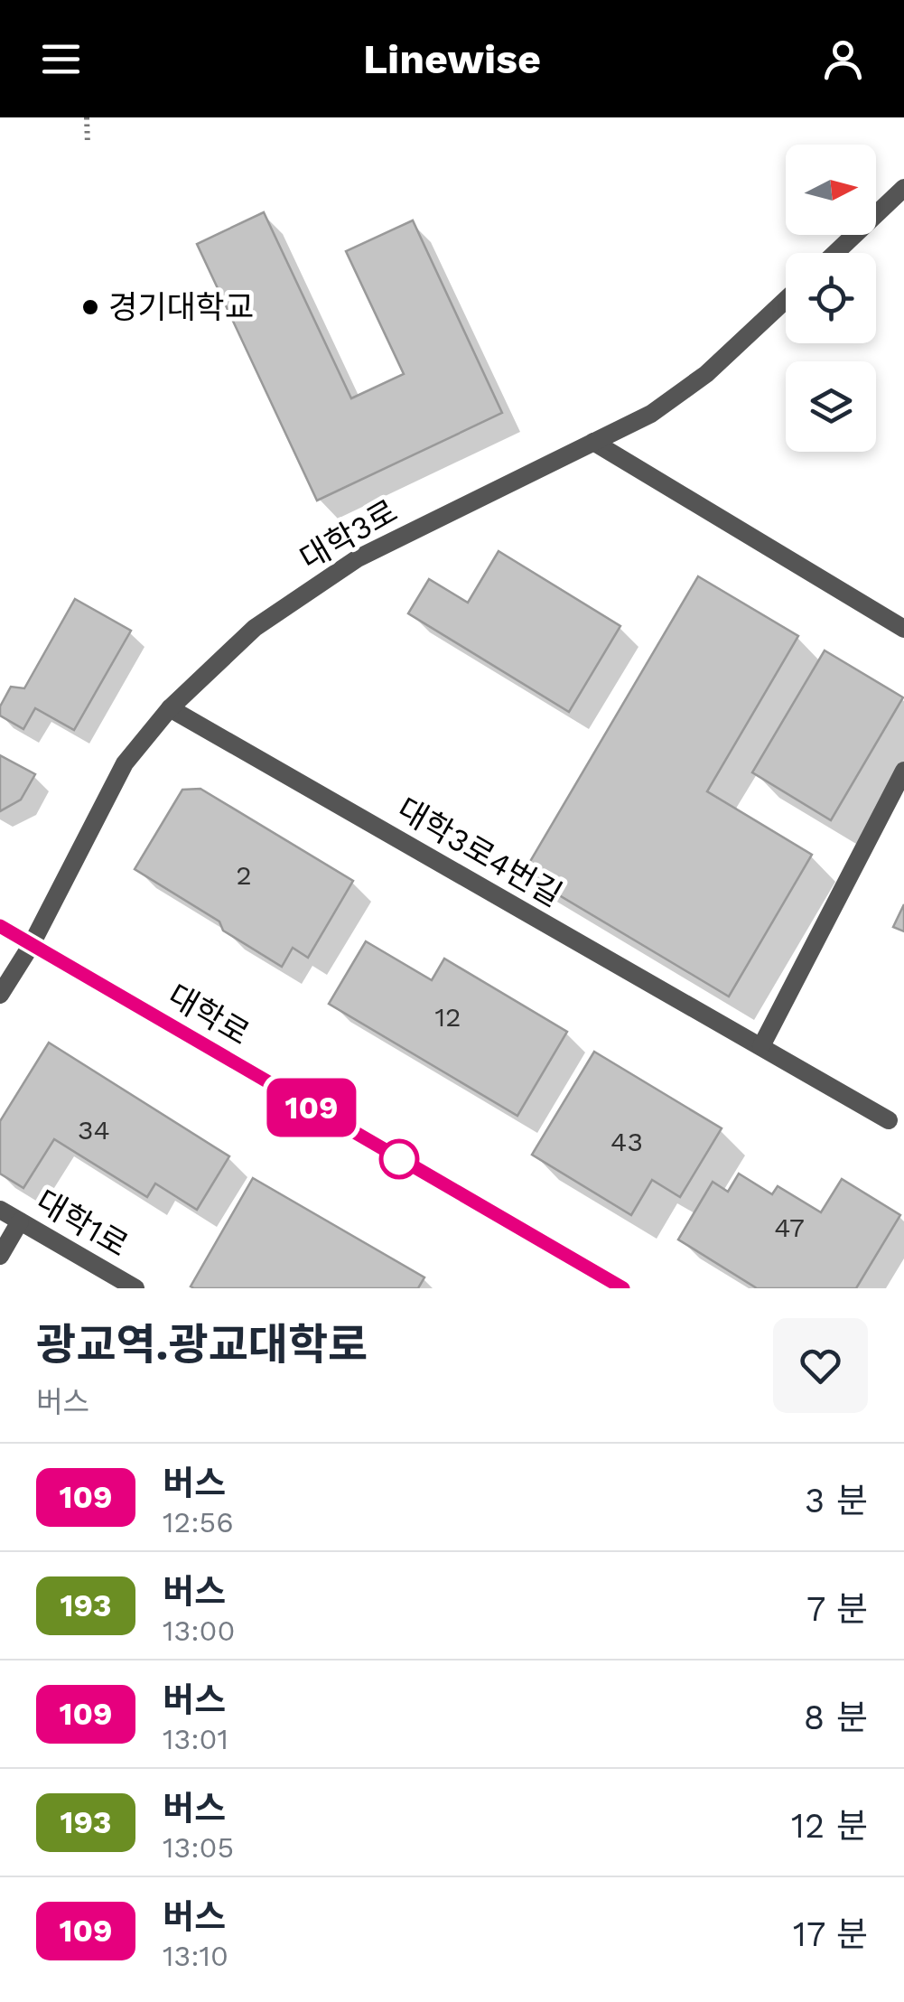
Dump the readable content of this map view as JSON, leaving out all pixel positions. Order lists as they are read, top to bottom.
{
  "streets": {
    "street": [
      "대학3로",
      "대학3로4번길",
      "대학로",
      "대학1로"
    ]
  },
  "crossings": [
    ["대학3로", "대학3로4번길"],
    ["대학3로", "대학로"]
  ],
  "places": ["경기대학교"],
  "lines": ["bus line 109"],
  "house_numbers": [
    "2",
    "12",
    "34",
    "43",
    "47"
  ],
  "north": "right",
  "page": {
    "header": "Linewise",
    "on_map": "109",
    "heading": ["광교역.광교대학로", "버스"],
    "list": [
      {
        "mark": "109",
        "name": "버스",
        "note": "12:56",
        "value": "3 분"
      },
      {
        "mark": "193",
        "name": "버스",
        "note": "13:00",
        "value": "7 분"
      },
      {
        "mark": "109",
        "name": "버스",
        "note": "13:01",
        "value": "8 분"
      },
      {
        "mark": "193",
        "name": "버스",
        "note": "13:05",
        "value": "12 분"
      },
      {
        "mark": "109",
        "name": "버스",
        "note": "13:10",
        "value": "17 분"
      }
    ]
  }
}
